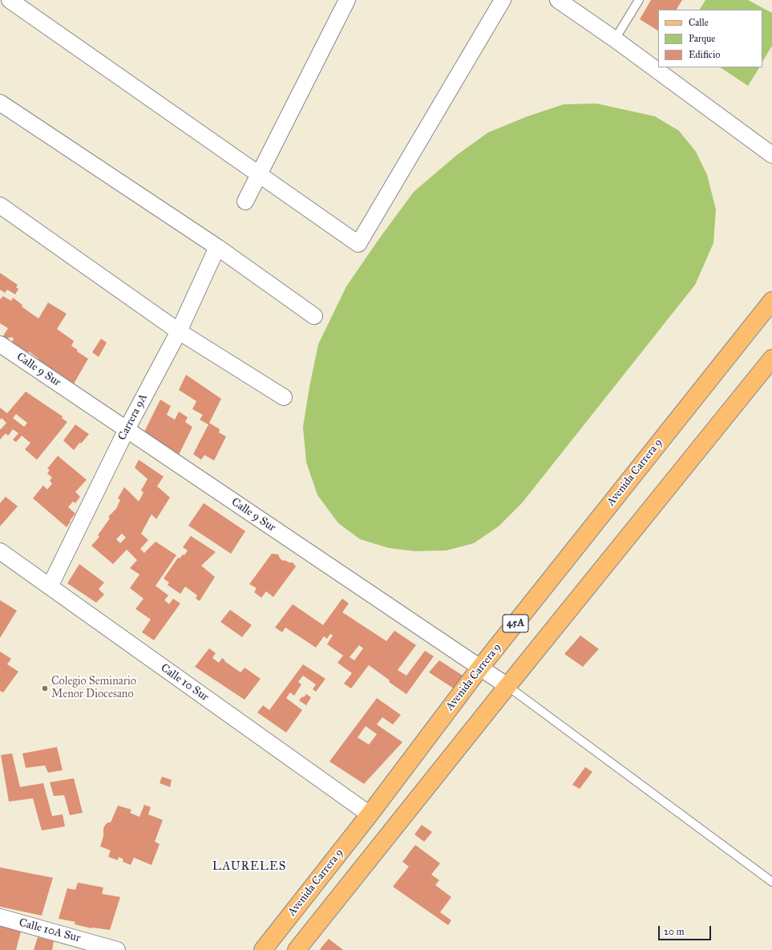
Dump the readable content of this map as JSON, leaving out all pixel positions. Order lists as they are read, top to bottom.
{
  "streets": {
    "main road": ["Avenida Carrera 9", "45A"],
    "street": [
      "Calle 9 Sur",
      "Carrera 9A",
      "Calle 10 Sur",
      "Calle 10A Sur"
    ]
  },
  "crossings": [
    ["Calle 9 Sur", "Carrera 9A"],
    ["Calle 9 Sur", "Avenida Carrera 9"],
    ["Carrera 9A", "Calle 10 Sur"],
    ["Avenida Carrera 9", "Calle 10 Sur"]
  ],
  "districts": ["LAURELES"],
  "places": ["Colegio Seminario Menor Diocesano"],
  "legend": ["Calle", "Parque", "Edificio"],
  "scale_bar": "20 m"
}
